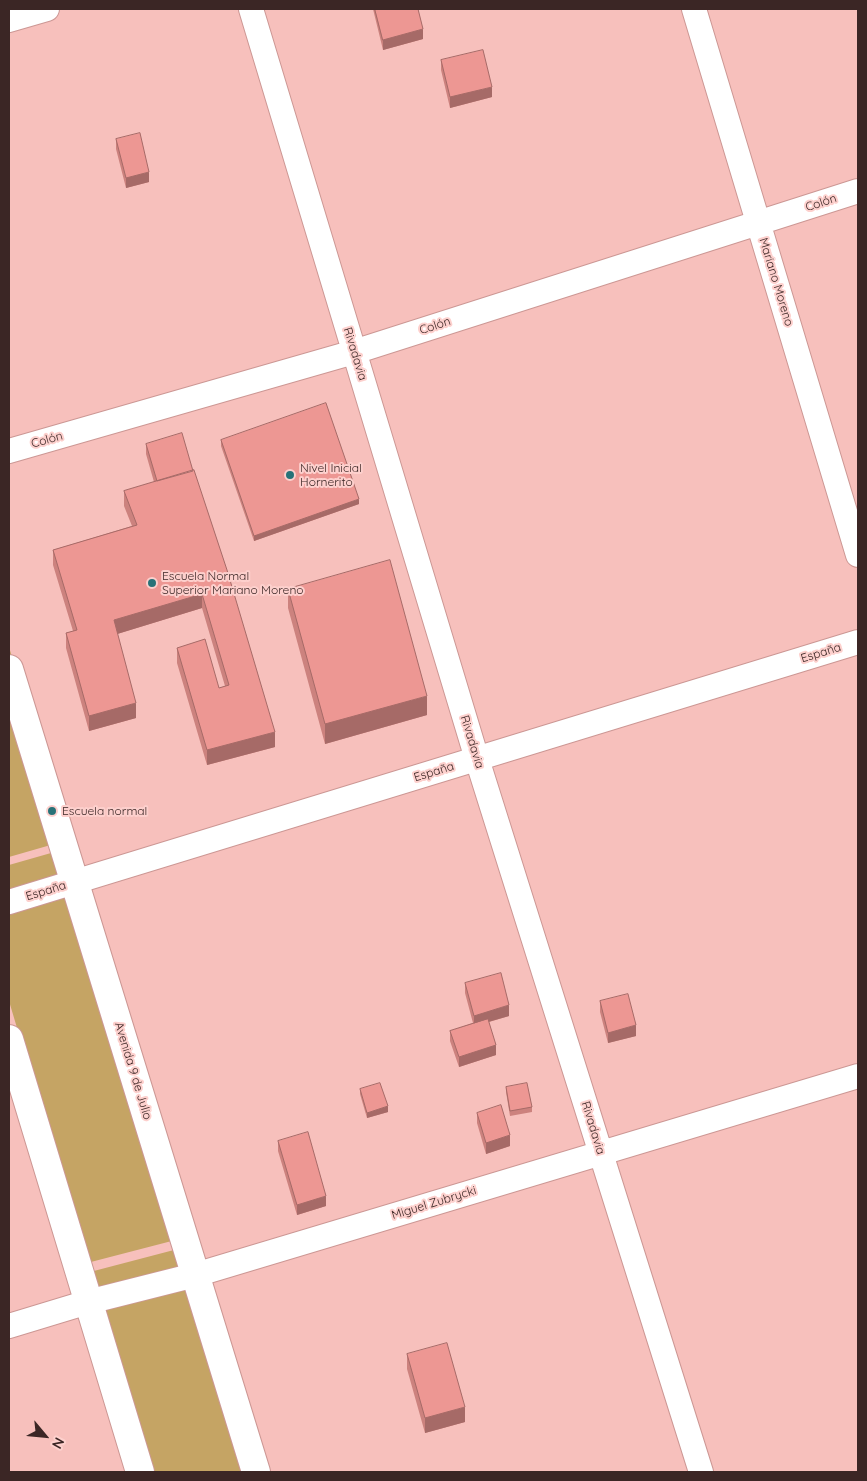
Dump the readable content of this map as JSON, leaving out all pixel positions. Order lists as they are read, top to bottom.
{
  "streets": {
    "main road": ["Avenida 9 de Julio"],
    "street": [
      "Colón",
      "Mariano Moreno",
      "Rivadavia",
      "España",
      "Miguel Zubrycki"
    ]
  },
  "crossings": [
    ["Colón", "Mariano Moreno"],
    ["Colón", "Rivadavia"],
    ["Rivadavia", "España"],
    ["Rivadavia", "Miguel Zubrycki"],
    ["España", "Avenida 9 de Julio"],
    ["Avenida 9 de Julio", "Miguel Zubrycki"]
  ],
  "places": ["Nivel Inicial Hornerito", "Escuela Normal Superior Mariano Moreno", "Escuela normal"],
  "north": "bottom right"
}
